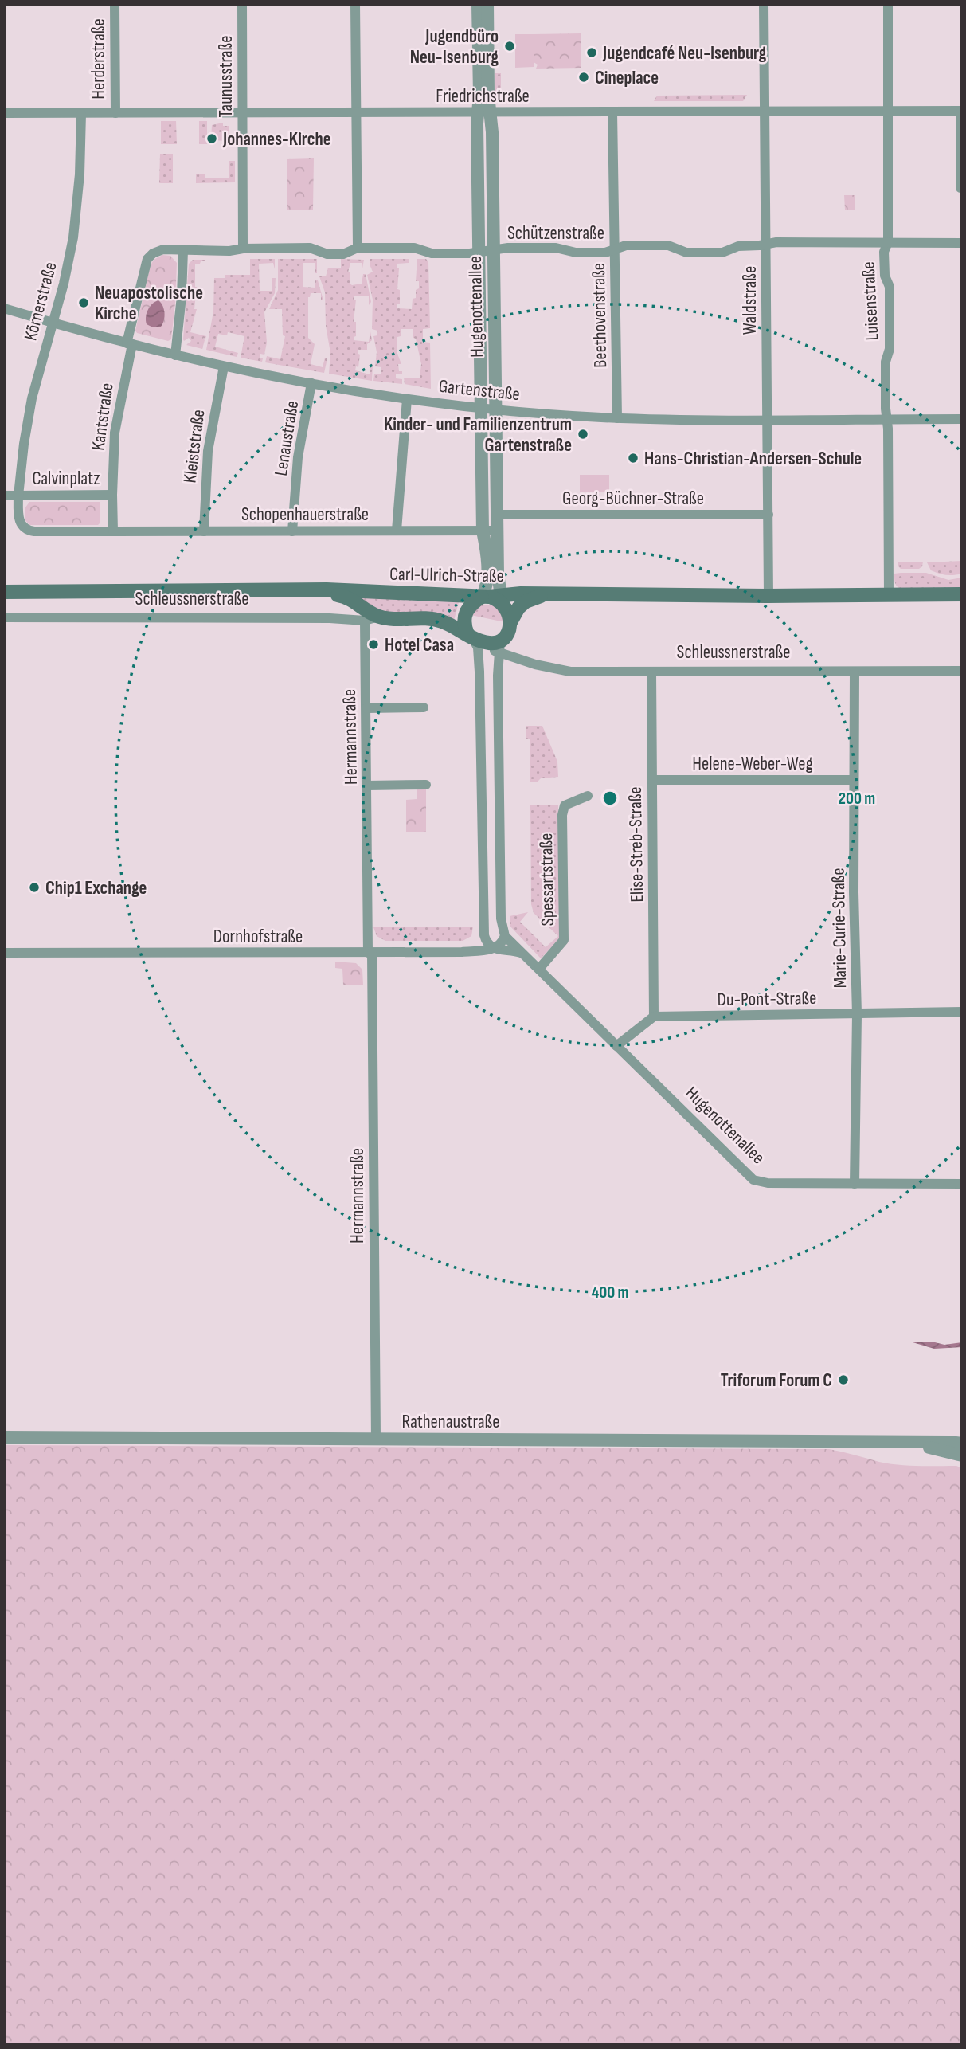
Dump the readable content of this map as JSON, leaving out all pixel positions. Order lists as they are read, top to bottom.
{
  "streets": {
    "main road": ["Hugenottenallee", "Carl-Ulrich-Straße", "Schleussnerstraße"],
    "street": [
      "Herderstraße",
      "Taunusstraße",
      "Friedrichstraße",
      "Schützenstraße",
      "Waldstraße",
      "Körnerstraße",
      "Luisenstraße",
      "Beethovenstraße",
      "Gartenstraße",
      "Kantstraße",
      "Lenaustraße",
      "Kleiststraße",
      "Calvinplatz",
      "Georg-Büchner-Straße",
      "Schopenhauerstraße",
      "Hermannstraße",
      "Helene-Weber-Weg",
      "Elise-Streb-Straße",
      "Spessartstraße",
      "Marie-Curie-Straße",
      "Dornhofstraße",
      "Du-Pont-Straße",
      "Rathenaustraße"
    ]
  },
  "crossings": [
    ["Herderstraße", "Friedrichstraße"],
    ["Taunusstraße", "Friedrichstraße"],
    ["Taunusstraße", "Schützenstraße"],
    ["Friedrichstraße", "Waldstraße"],
    ["Friedrichstraße", "Körnerstraße"],
    ["Friedrichstraße", "Luisenstraße"],
    ["Friedrichstraße", "Hugenottenallee"],
    ["Friedrichstraße", "Beethovenstraße"],
    ["Schützenstraße", "Waldstraße"],
    ["Schützenstraße", "Luisenstraße"],
    ["Schützenstraße", "Hugenottenallee"],
    ["Schützenstraße", "Beethovenstraße"],
    ["Schützenstraße", "Kantstraße"],
    ["Waldstraße", "Gartenstraße"],
    ["Waldstraße", "Georg-Büchner-Straße"],
    ["Waldstraße", "Carl-Ulrich-Straße"],
    ["Körnerstraße", "Gartenstraße"],
    ["Körnerstraße", "Calvinplatz"],
    ["Luisenstraße", "Gartenstraße"],
    ["Luisenstraße", "Carl-Ulrich-Straße"],
    ["Hugenottenallee", "Gartenstraße"],
    ["Hugenottenallee", "Georg-Büchner-Straße"],
    ["Hugenottenallee", "Schopenhauerstraße"],
    ["Hugenottenallee", "Carl-Ulrich-Straße"],
    ["Hugenottenallee", "Schleussnerstraße"],
    ["Hugenottenallee", "Spessartstraße"],
    ["Hugenottenallee", "Marie-Curie-Straße"],
    ["Hugenottenallee", "Dornhofstraße"],
    ["Beethovenstraße", "Gartenstraße"],
    ["Gartenstraße", "Kantstraße"],
    ["Gartenstraße", "Lenaustraße"],
    ["Gartenstraße", "Kleiststraße"],
    ["Kantstraße", "Calvinplatz"],
    ["Lenaustraße", "Schopenhauerstraße"],
    ["Kleiststraße", "Schopenhauerstraße"],
    ["Calvinplatz", "Schopenhauerstraße"],
    ["Carl-Ulrich-Straße", "Schleussnerstraße"],
    ["Schleussnerstraße", "Hermannstraße"],
    ["Schleussnerstraße", "Elise-Streb-Straße"],
    ["Schleussnerstraße", "Marie-Curie-Straße"],
    ["Hermannstraße", "Dornhofstraße"],
    ["Hermannstraße", "Rathenaustraße"],
    ["Helene-Weber-Weg", "Elise-Streb-Straße"],
    ["Helene-Weber-Weg", "Marie-Curie-Straße"],
    ["Elise-Streb-Straße", "Du-Pont-Straße"],
    ["Marie-Curie-Straße", "Du-Pont-Straße"]
  ],
  "places": [
    "Jugendbüro Neu-Isenburg",
    "Jugendcafé Neu-Isenburg",
    "Cineplace",
    "Johannes-Kirche",
    "Neuapostolische Kirche",
    "Kinder- und Familienzentrum Gartenstraße",
    "Hans-Christian-Andersen-Schule",
    "Hotel Casa",
    "Chip1 Exchange",
    "Triforum Forum C"
  ],
  "rings": ["200 m", "400 m"]
}
